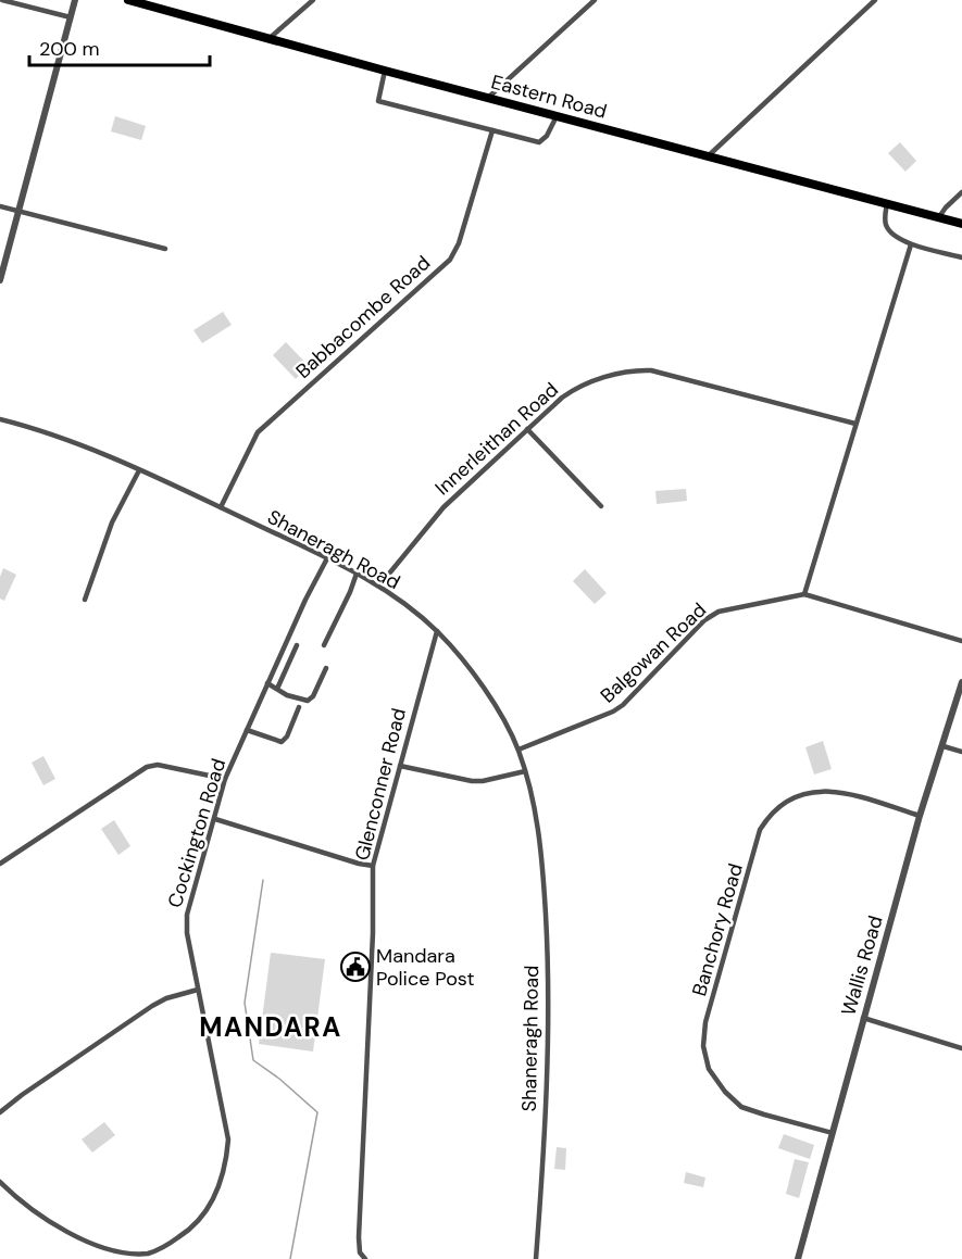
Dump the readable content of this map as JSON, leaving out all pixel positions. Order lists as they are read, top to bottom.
{
  "streets": {
    "main road": ["Eastern Road"],
    "street": [
      "Babbacombe Road",
      "Innerleithan Road",
      "Shaneragh Road",
      "Balgowan Road",
      "Glenconner Road",
      "Cockington Road",
      "Banchory Road",
      "Wallis Road"
    ]
  },
  "crossings": [
    ["Babbacombe Road", "Shaneragh Road"],
    ["Innerleithan Road", "Shaneragh Road"],
    ["Shaneragh Road", "Balgowan Road"],
    ["Shaneragh Road", "Glenconner Road"],
    ["Shaneragh Road", "Cockington Road"],
    ["Banchory Road", "Wallis Road"]
  ],
  "districts": ["MANDARA"],
  "places": {
    "public building": ["Mandara Police Post"]
  },
  "scale_bar": "200 m"
}
